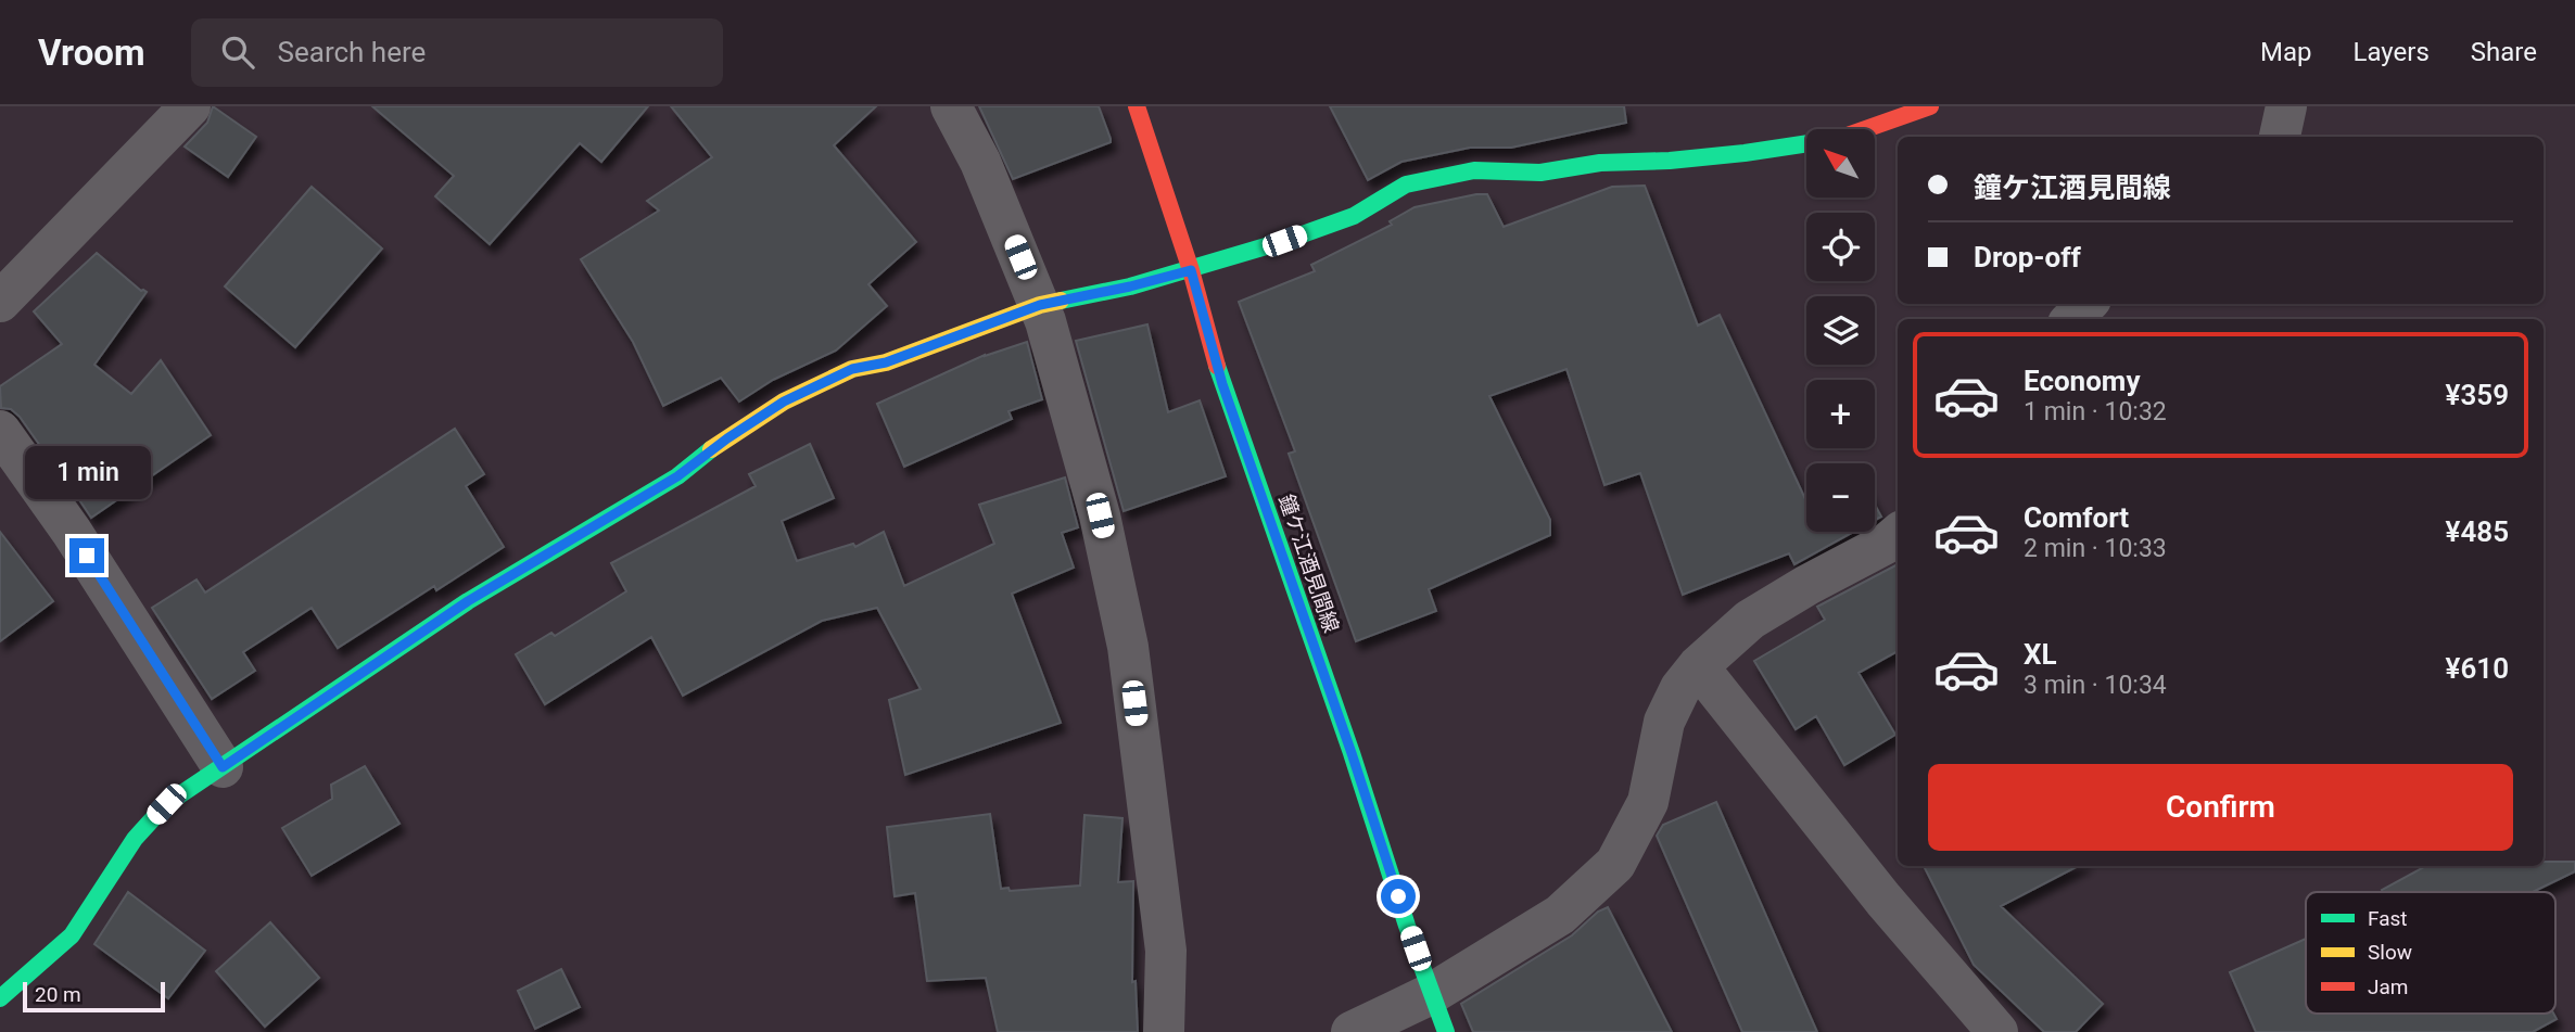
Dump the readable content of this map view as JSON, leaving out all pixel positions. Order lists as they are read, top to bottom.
{
  "streets": {
    "street": ["鐘ケ江酒見間線"]
  },
  "legend": ["Fast", "Slow", "Jam"],
  "scale_bar": "20 m",
  "north": "top left",
  "page": {
    "header": "Vroom",
    "search": "Search here",
    "nav": ["Map", "Layers", "Share"],
    "map_buttons": ["+", "−"],
    "banner": ["鐘ケ江酒見間線", "Drop-off"],
    "list": [
      {
        "name": "Economy",
        "note": "1 min · 10:32",
        "value": "¥359"
      },
      {
        "name": "Comfort",
        "note": "2 min · 10:33",
        "value": "¥485"
      },
      {
        "name": "XL",
        "note": "3 min · 10:34",
        "value": "¥610"
      }
    ],
    "bubble": "1 min",
    "buttons": "Confirm",
    "scale": "20 m"
  }
}
